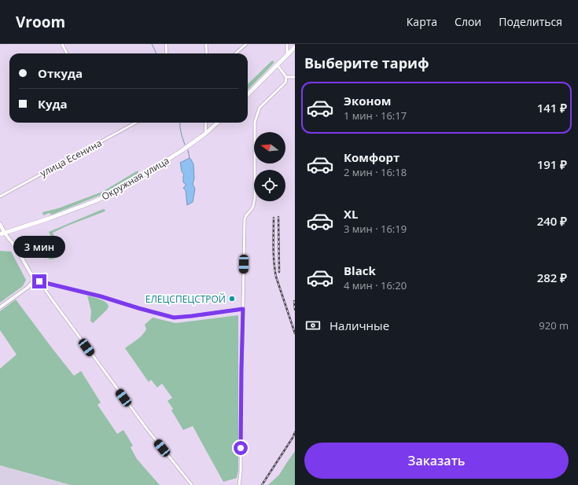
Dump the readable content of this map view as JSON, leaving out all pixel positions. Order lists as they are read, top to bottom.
{
  "streets": {
    "highway": ["Окружная улица"],
    "street": ["улица Есенина"]
  },
  "places": ["ЕЛЕЦСПЕЦСТРОЙ"],
  "north": "left",
  "page": {
    "header": "Vroom",
    "nav": ["Карта", "Слои", "Поделиться"],
    "heading": "Выберите тариф",
    "banner": ["Откуда", "Куда"],
    "list": [
      {
        "name": "Эконом",
        "note": "1 мин · 16:17",
        "value": "141 ₽"
      },
      {
        "name": "Комфорт",
        "note": "2 мин · 16:18",
        "value": "191 ₽"
      },
      {
        "name": "XL",
        "note": "3 мин · 16:19",
        "value": "240 ₽"
      },
      {
        "name": "Black",
        "note": "4 мин · 16:20",
        "value": "282 ₽"
      }
    ],
    "bubble": "3 мин",
    "pay": ["Наличные", "920 m"],
    "buttons": "Заказать"
  }
}
